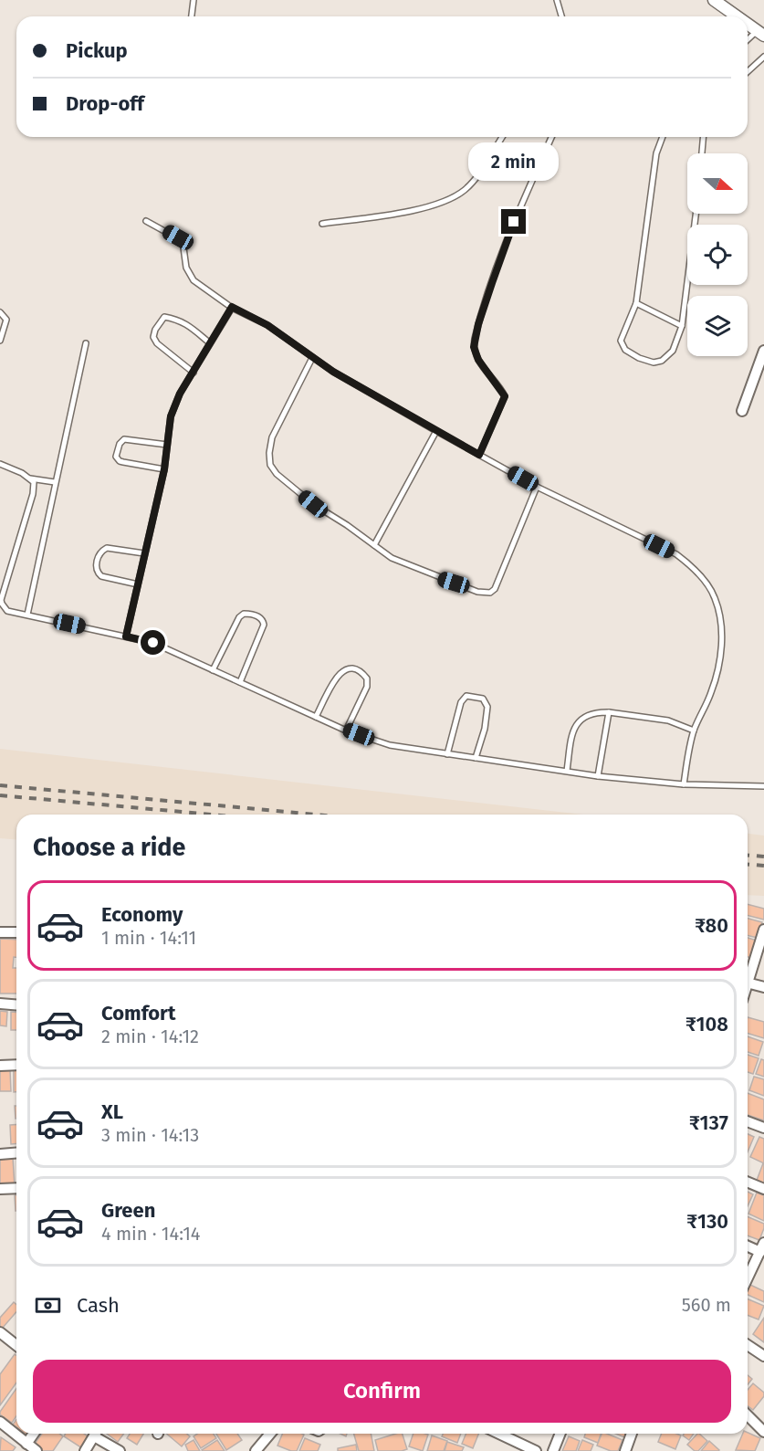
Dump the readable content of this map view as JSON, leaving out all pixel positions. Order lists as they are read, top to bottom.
{
  "north": "right",
  "page": {
    "banner": ["Pickup", "Drop-off"],
    "bubble": "2 min",
    "heading": "Choose a ride",
    "list": [
      {
        "name": "Economy",
        "note": "1 min · 14:11",
        "value": "₹80"
      },
      {
        "name": "Comfort",
        "note": "2 min · 14:12",
        "value": "₹108"
      },
      {
        "name": "XL",
        "note": "3 min · 14:13",
        "value": "₹137"
      },
      {
        "name": "Green",
        "note": "4 min · 14:14",
        "value": "₹130"
      }
    ],
    "pay": ["Cash", "560 m"],
    "buttons": "Confirm"
  }
}
